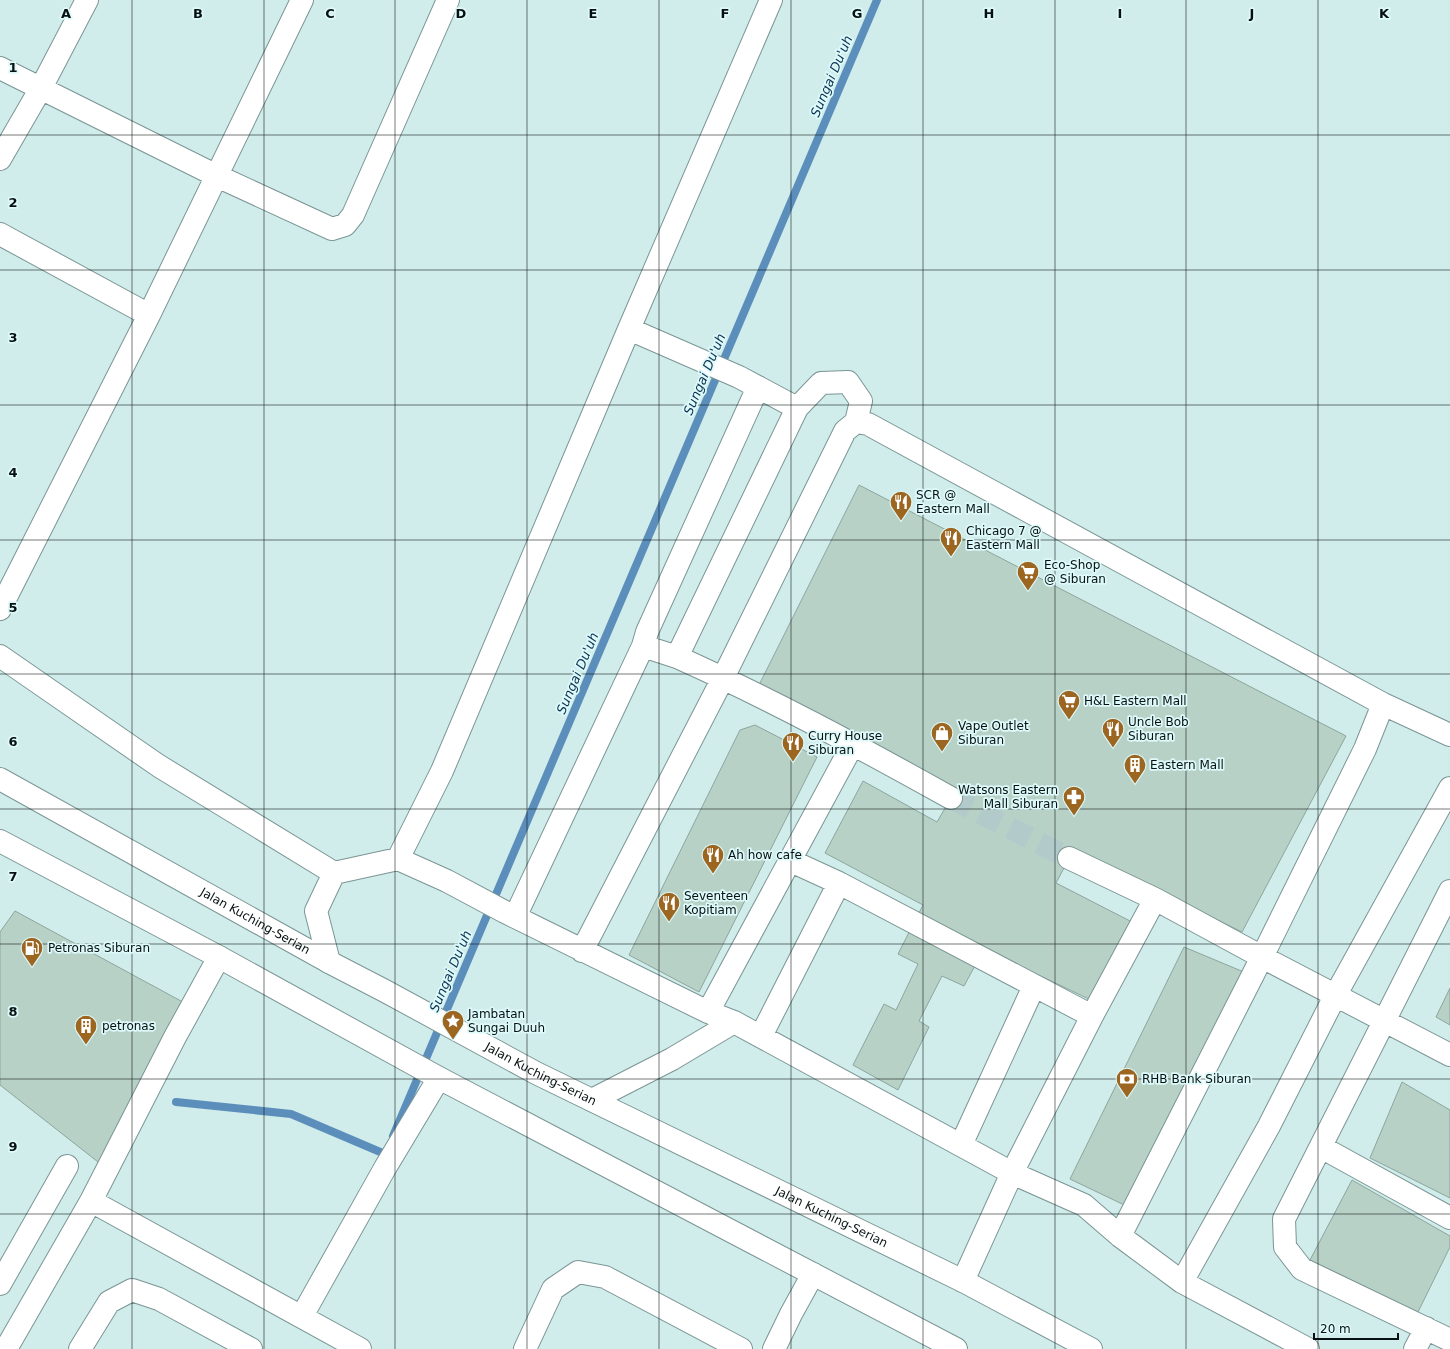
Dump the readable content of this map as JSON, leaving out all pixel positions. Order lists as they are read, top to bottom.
{
  "streets": {
    "main road": ["Jalan Kuching-Serian"]
  },
  "water": ["Sungai Du'uh"],
  "places": {
    "restaurant": [
      "SCR @ Eastern Mall",
      "Chicago 7 @ Eastern Mall",
      "Uncle Bob Siburan",
      "Curry House Siburan",
      "Ah how cafe",
      "Seventeen Kopitiam"
    ],
    "supermarket": ["Eco-Shop @ Siburan", "H&L Eastern Mall"],
    "shop": ["Vape Outlet Siburan"],
    "building": ["Eastern Mall", "petronas"],
    "pharmacy": ["Watsons Eastern Mall Siburan"],
    "fuel station": ["Petronas Siburan"],
    "place": ["Jambatan Sungai Duuh"],
    "bank": ["RHB Bank Siburan"]
  },
  "scale_bar": "20 m",
  "grid": {
    "columns": [
      "A",
      "B",
      "C",
      "D",
      "E",
      "F",
      "G",
      "H",
      "I",
      "J",
      "K"
    ],
    "rows": [
      "1",
      "2",
      "3",
      "4",
      "5",
      "6",
      "7",
      "8",
      "9"
    ]
  }
}
